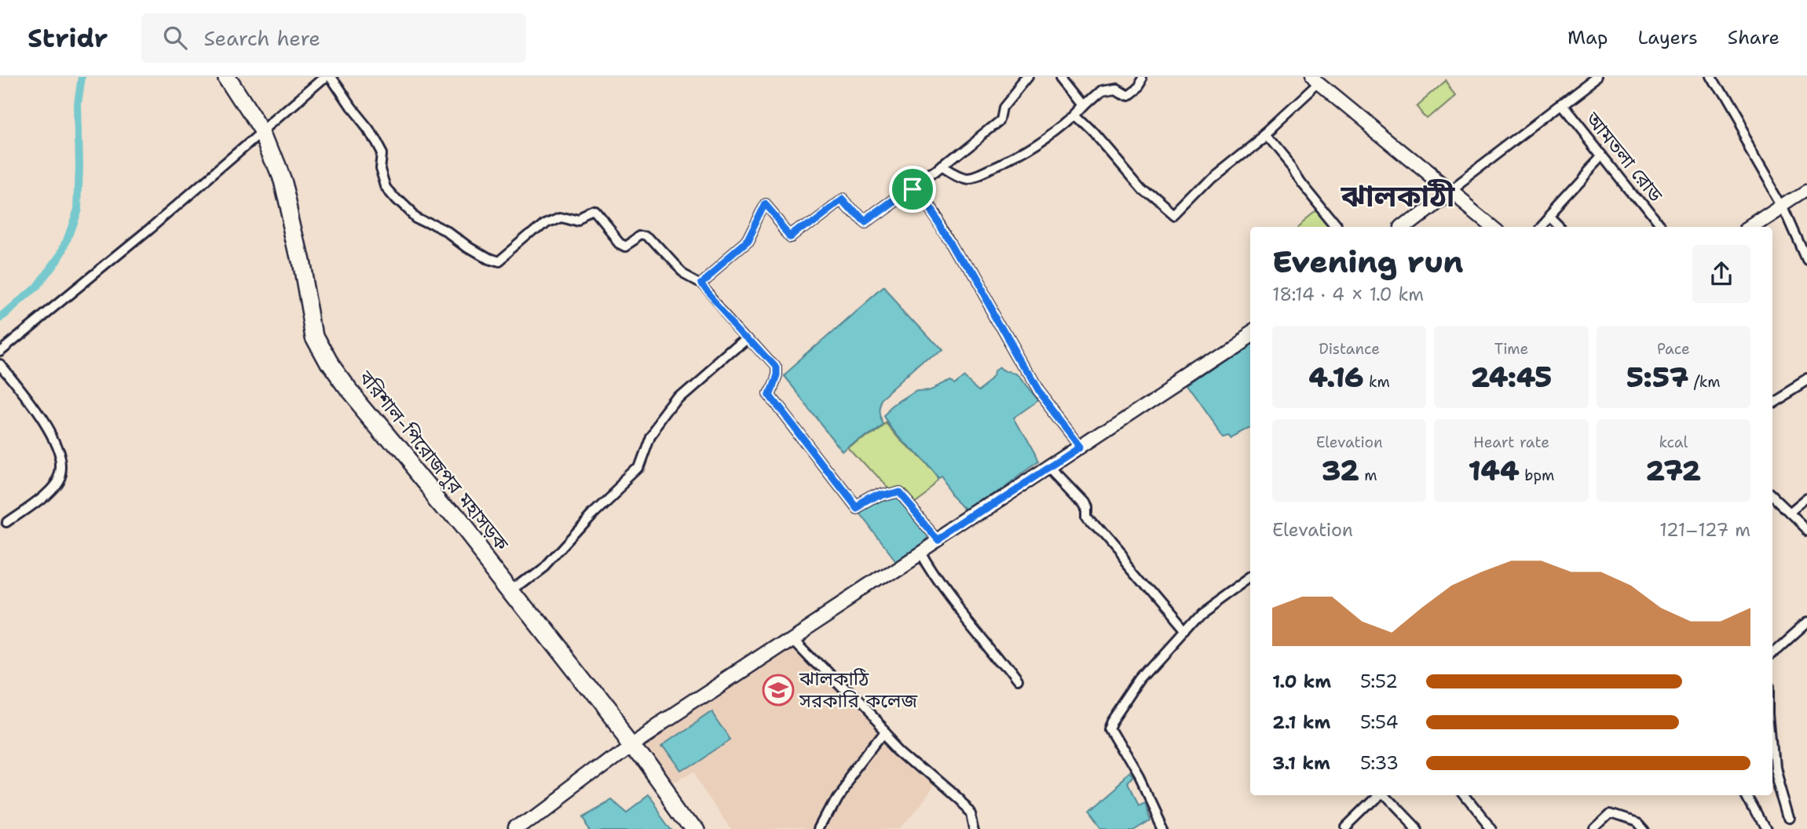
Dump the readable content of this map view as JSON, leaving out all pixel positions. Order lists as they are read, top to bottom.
{
  "streets": {
    "highway": ["বরিশাল-পিরোজপুর মহাসড়ক"],
    "street": ["আমতলা রোড"]
  },
  "districts": ["ঝালকাঠী"],
  "places": {
    "school or university": ["ঝালকাঠি সরকারি কলেজ"]
  },
  "page": {
    "header": "Stridr",
    "search": "Search here",
    "nav": ["Map", "Layers", "Share"],
    "heading": ["Evening run", "18:14 · 4 × 1.0 km"],
    "stats": [
      ["Distance", "4.16 km"],
      ["Time", "24:45"],
      ["Pace", "5:57 /km"],
      ["Elevation", "32 m"],
      ["Heart rate", "144 bpm"],
      ["kcal", "272"]
    ],
    "chart": ["Elevation", "121–127 m"],
    "list": [
      {
        "name": "1.0 km",
        "note": "5:52"
      },
      {
        "name": "2.1 km",
        "note": "5:54"
      },
      {
        "name": "3.1 km",
        "note": "5:33"
      }
    ]
  }
}
